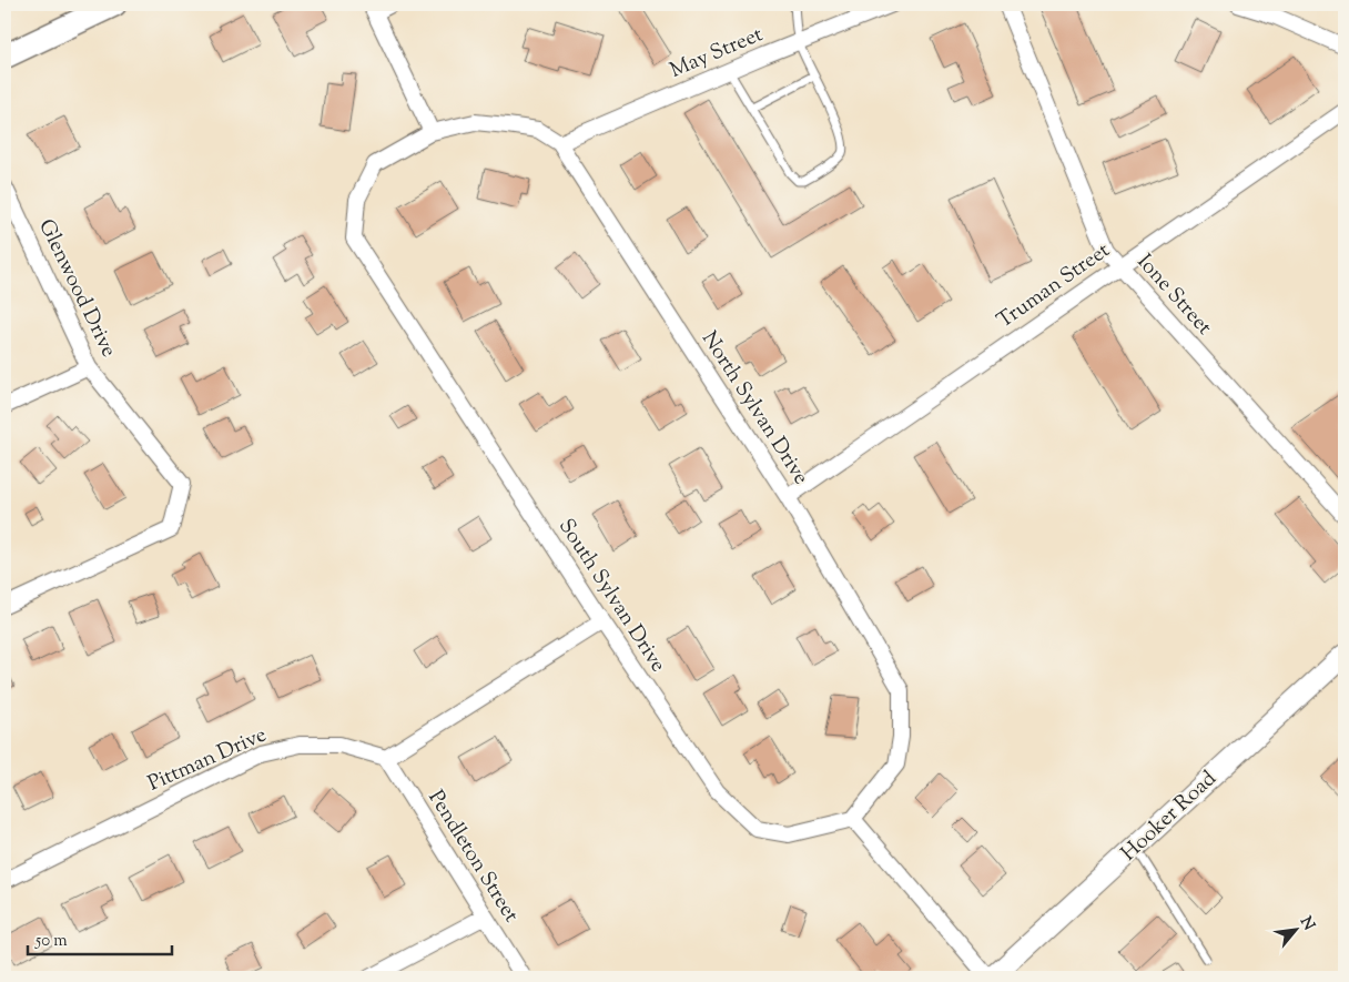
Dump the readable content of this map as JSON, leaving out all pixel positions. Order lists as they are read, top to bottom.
{
  "streets": {
    "main road": ["Hooker Road"],
    "street": [
      "May Street",
      "Truman Street",
      "Glenwood Drive",
      "Ione Street",
      "North Sylvan Drive",
      "South Sylvan Drive",
      "Pittman Drive",
      "Pendleton Street"
    ]
  },
  "crossings": [
    ["May Street", "North Sylvan Drive"],
    ["Truman Street", "Ione Street"],
    ["Truman Street", "North Sylvan Drive"],
    ["North Sylvan Drive", "South Sylvan Drive"],
    ["Pittman Drive", "Pendleton Street"]
  ],
  "scale_bar": "50 m",
  "north": "top right"
}
